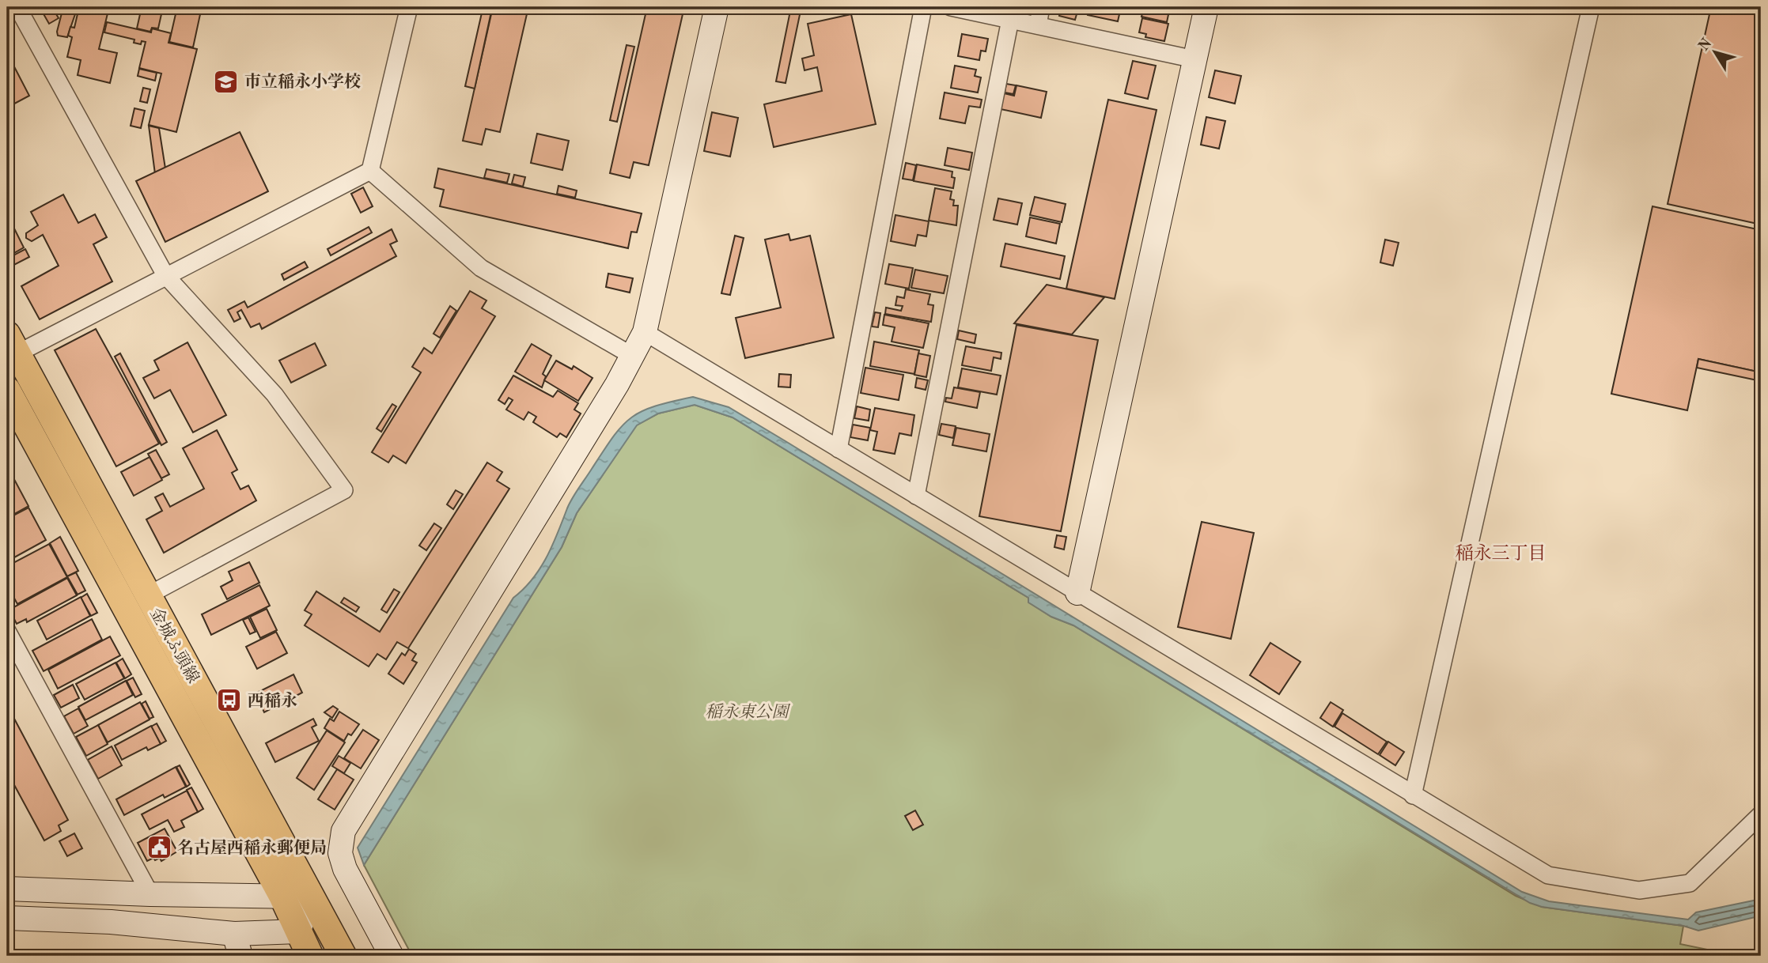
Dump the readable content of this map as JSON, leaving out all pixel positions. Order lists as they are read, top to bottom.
{
  "streets": {
    "main road": ["金城ふ頭線"]
  },
  "districts": ["稲永三丁目"],
  "parks": ["稲永東公園"],
  "places": {
    "school or university": ["市立稲永小学校"],
    "bus stop": ["西稲永"],
    "public building": ["名古屋西稲永郵便局"]
  },
  "north": "top left"
}
